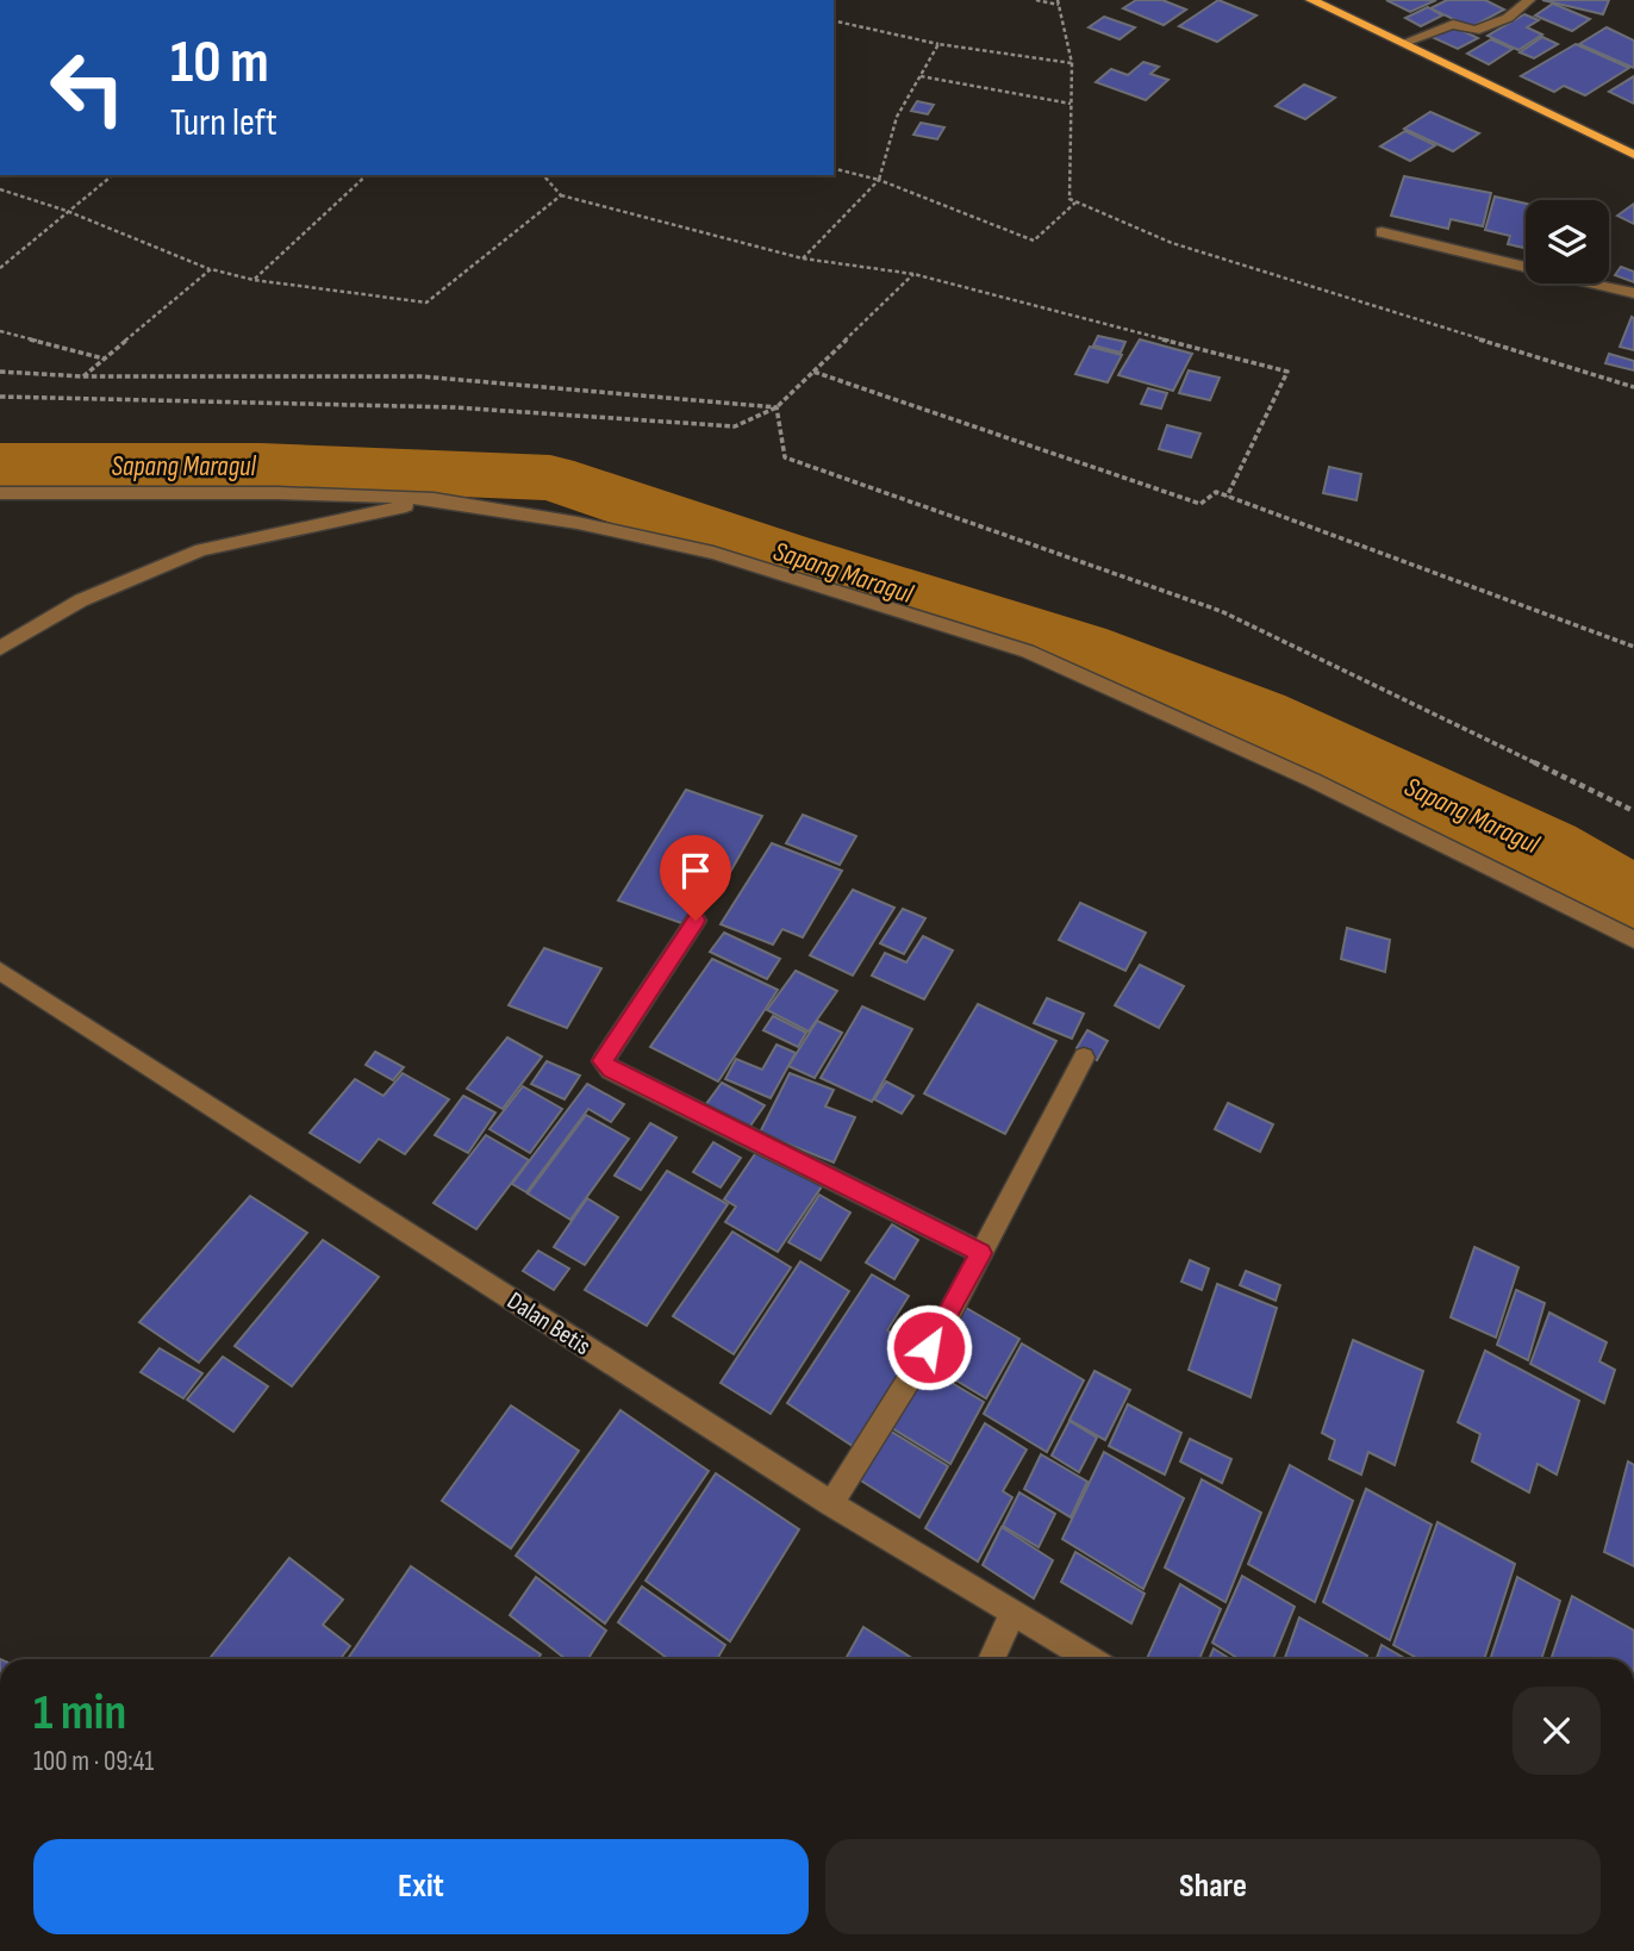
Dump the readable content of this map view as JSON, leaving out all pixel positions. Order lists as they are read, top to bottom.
{
  "streets": {
    "street": ["Dalan Betis"]
  },
  "water": ["Sapang Maragul"],
  "page": {
    "turn": ["10 m", "Turn left"],
    "heading": ["1 min", "100 m · 09:41"],
    "buttons": ["Exit", "Share"]
  }
}
